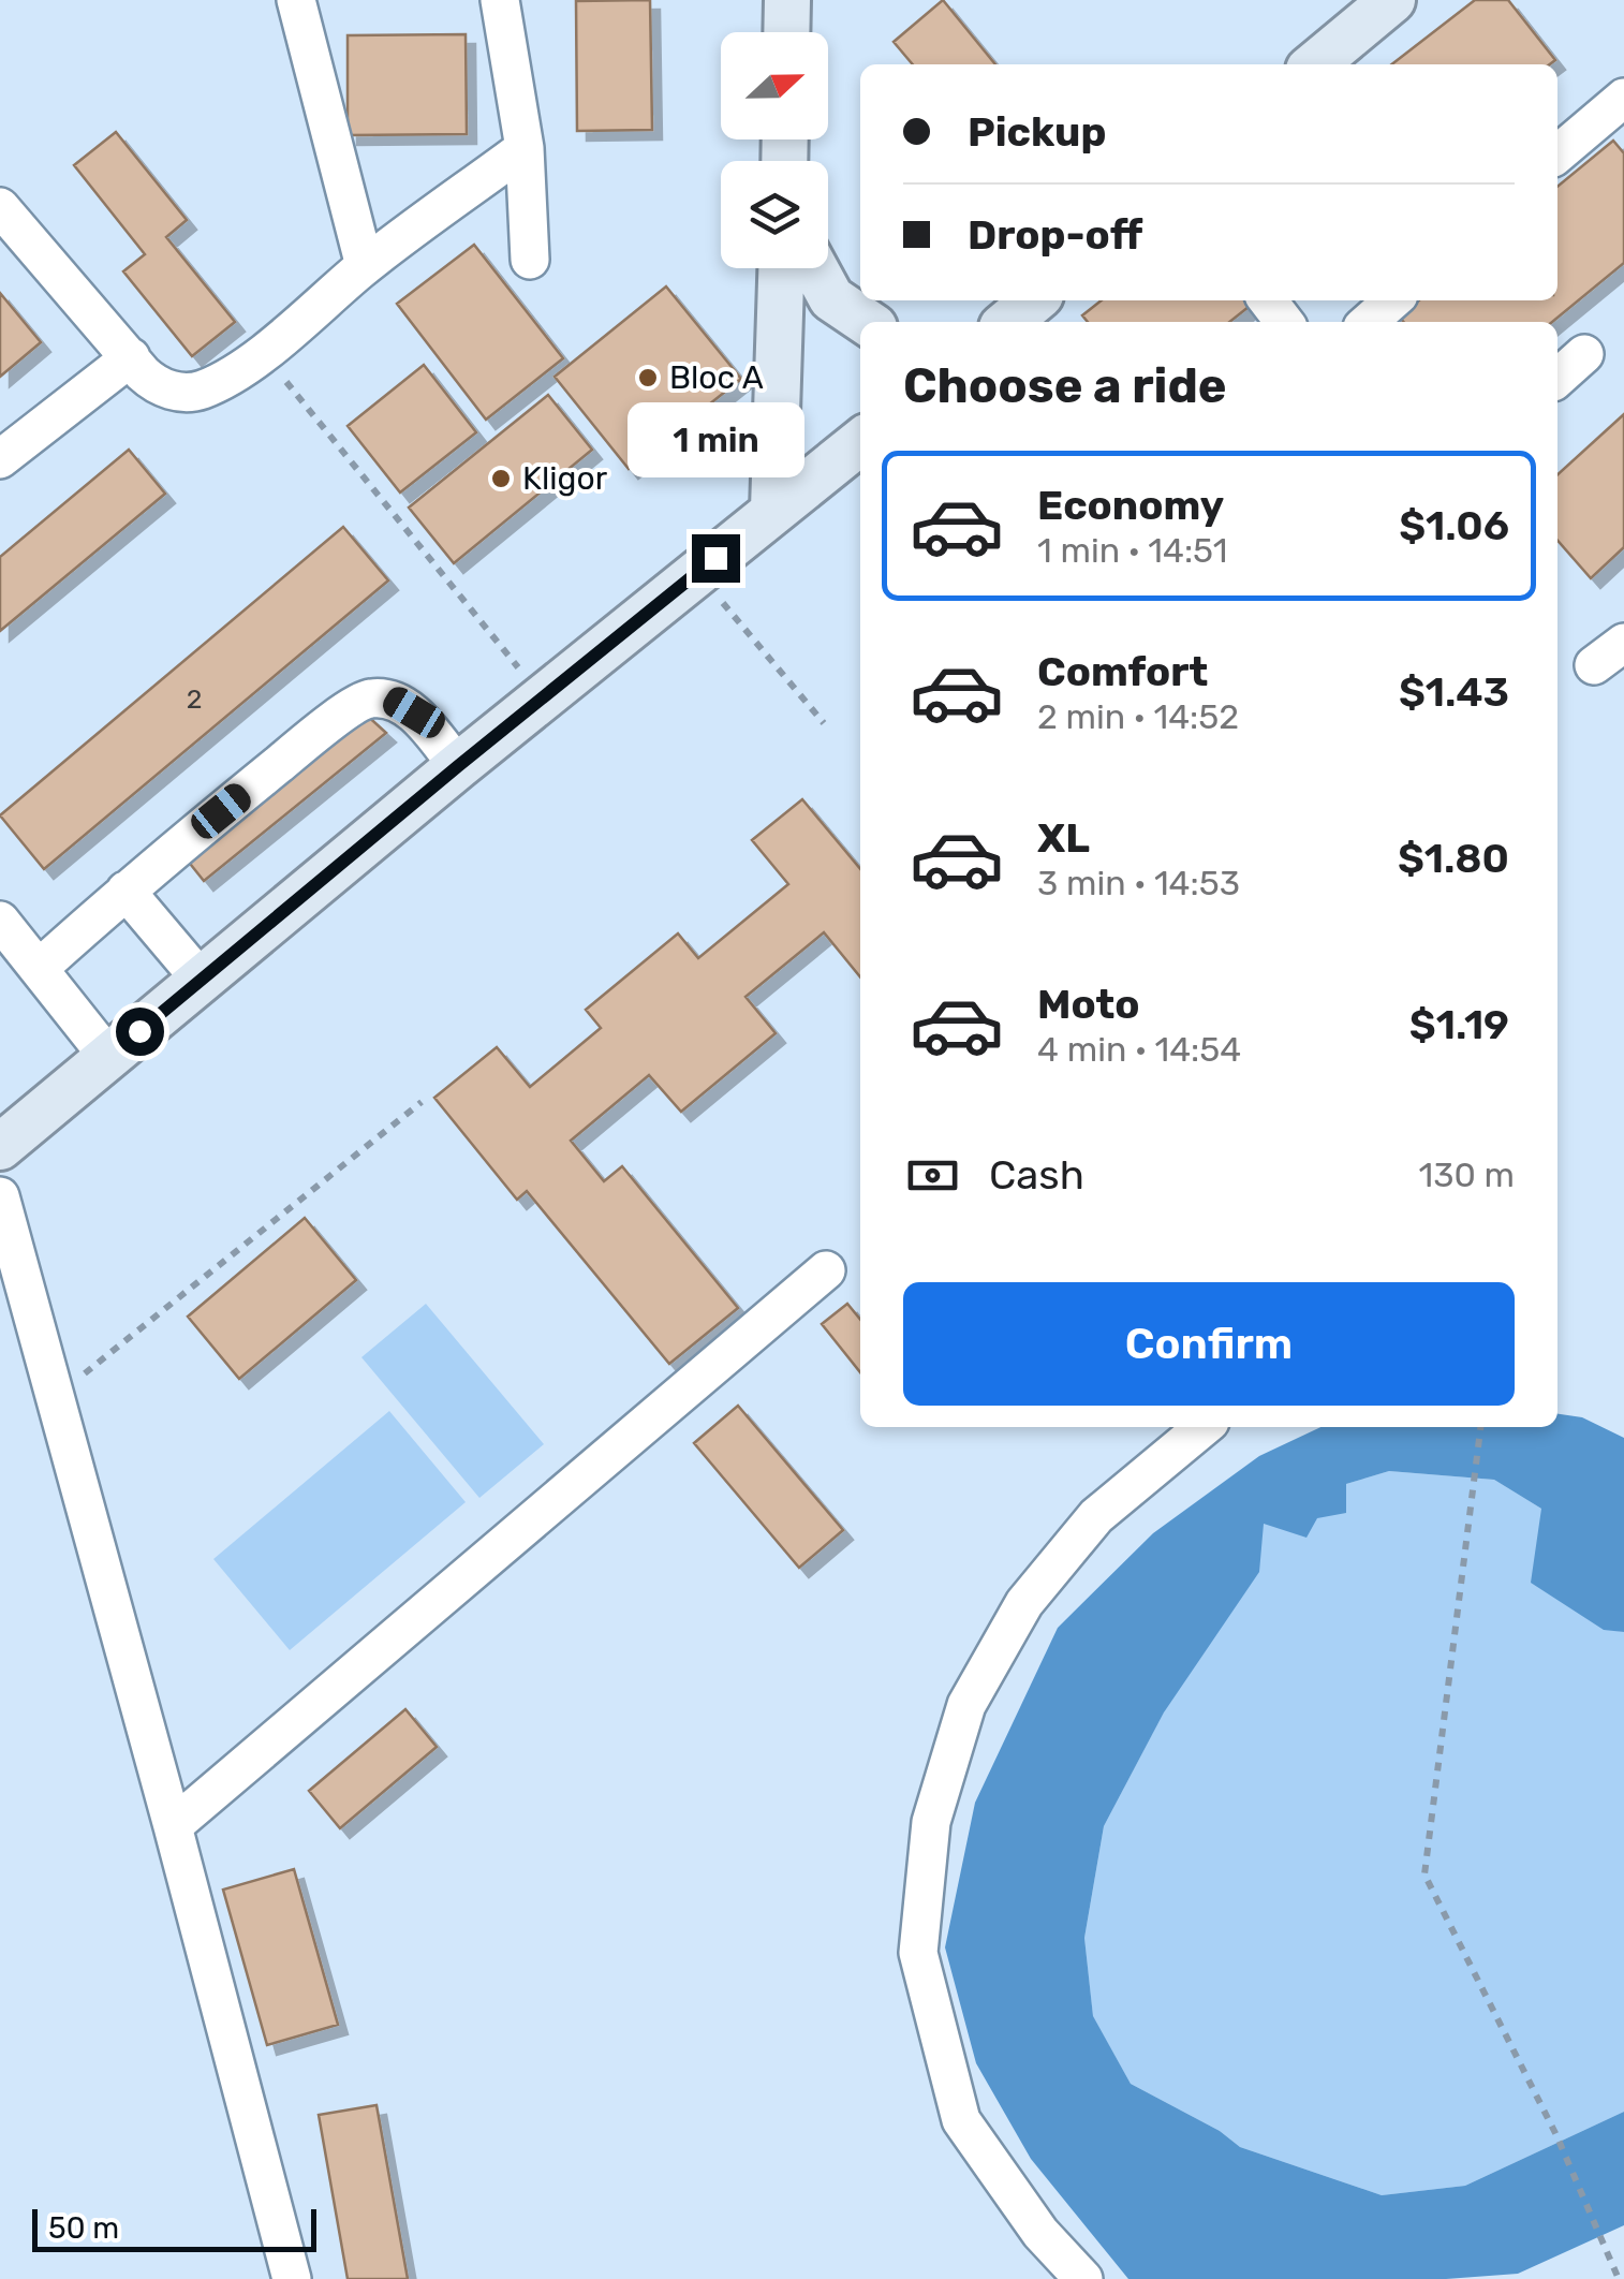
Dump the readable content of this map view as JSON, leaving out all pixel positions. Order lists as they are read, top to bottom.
{
  "places": ["Bloc A", "Kligor"],
  "house_numbers": ["2"],
  "scale_bar": "50 m",
  "north": "right",
  "page": {
    "banner": ["Pickup", "Drop-off"],
    "heading": "Choose a ride",
    "bubble": "1 min",
    "list": [
      {
        "name": "Economy",
        "note": "1 min · 14:51",
        "value": "$1.06"
      },
      {
        "name": "Comfort",
        "note": "2 min · 14:52",
        "value": "$1.43"
      },
      {
        "name": "XL",
        "note": "3 min · 14:53",
        "value": "$1.80"
      },
      {
        "name": "Moto",
        "note": "4 min · 14:54",
        "value": "$1.19"
      }
    ],
    "pay": ["Cash", "130 m"],
    "buttons": "Confirm",
    "scale": "50 m"
  }
}
